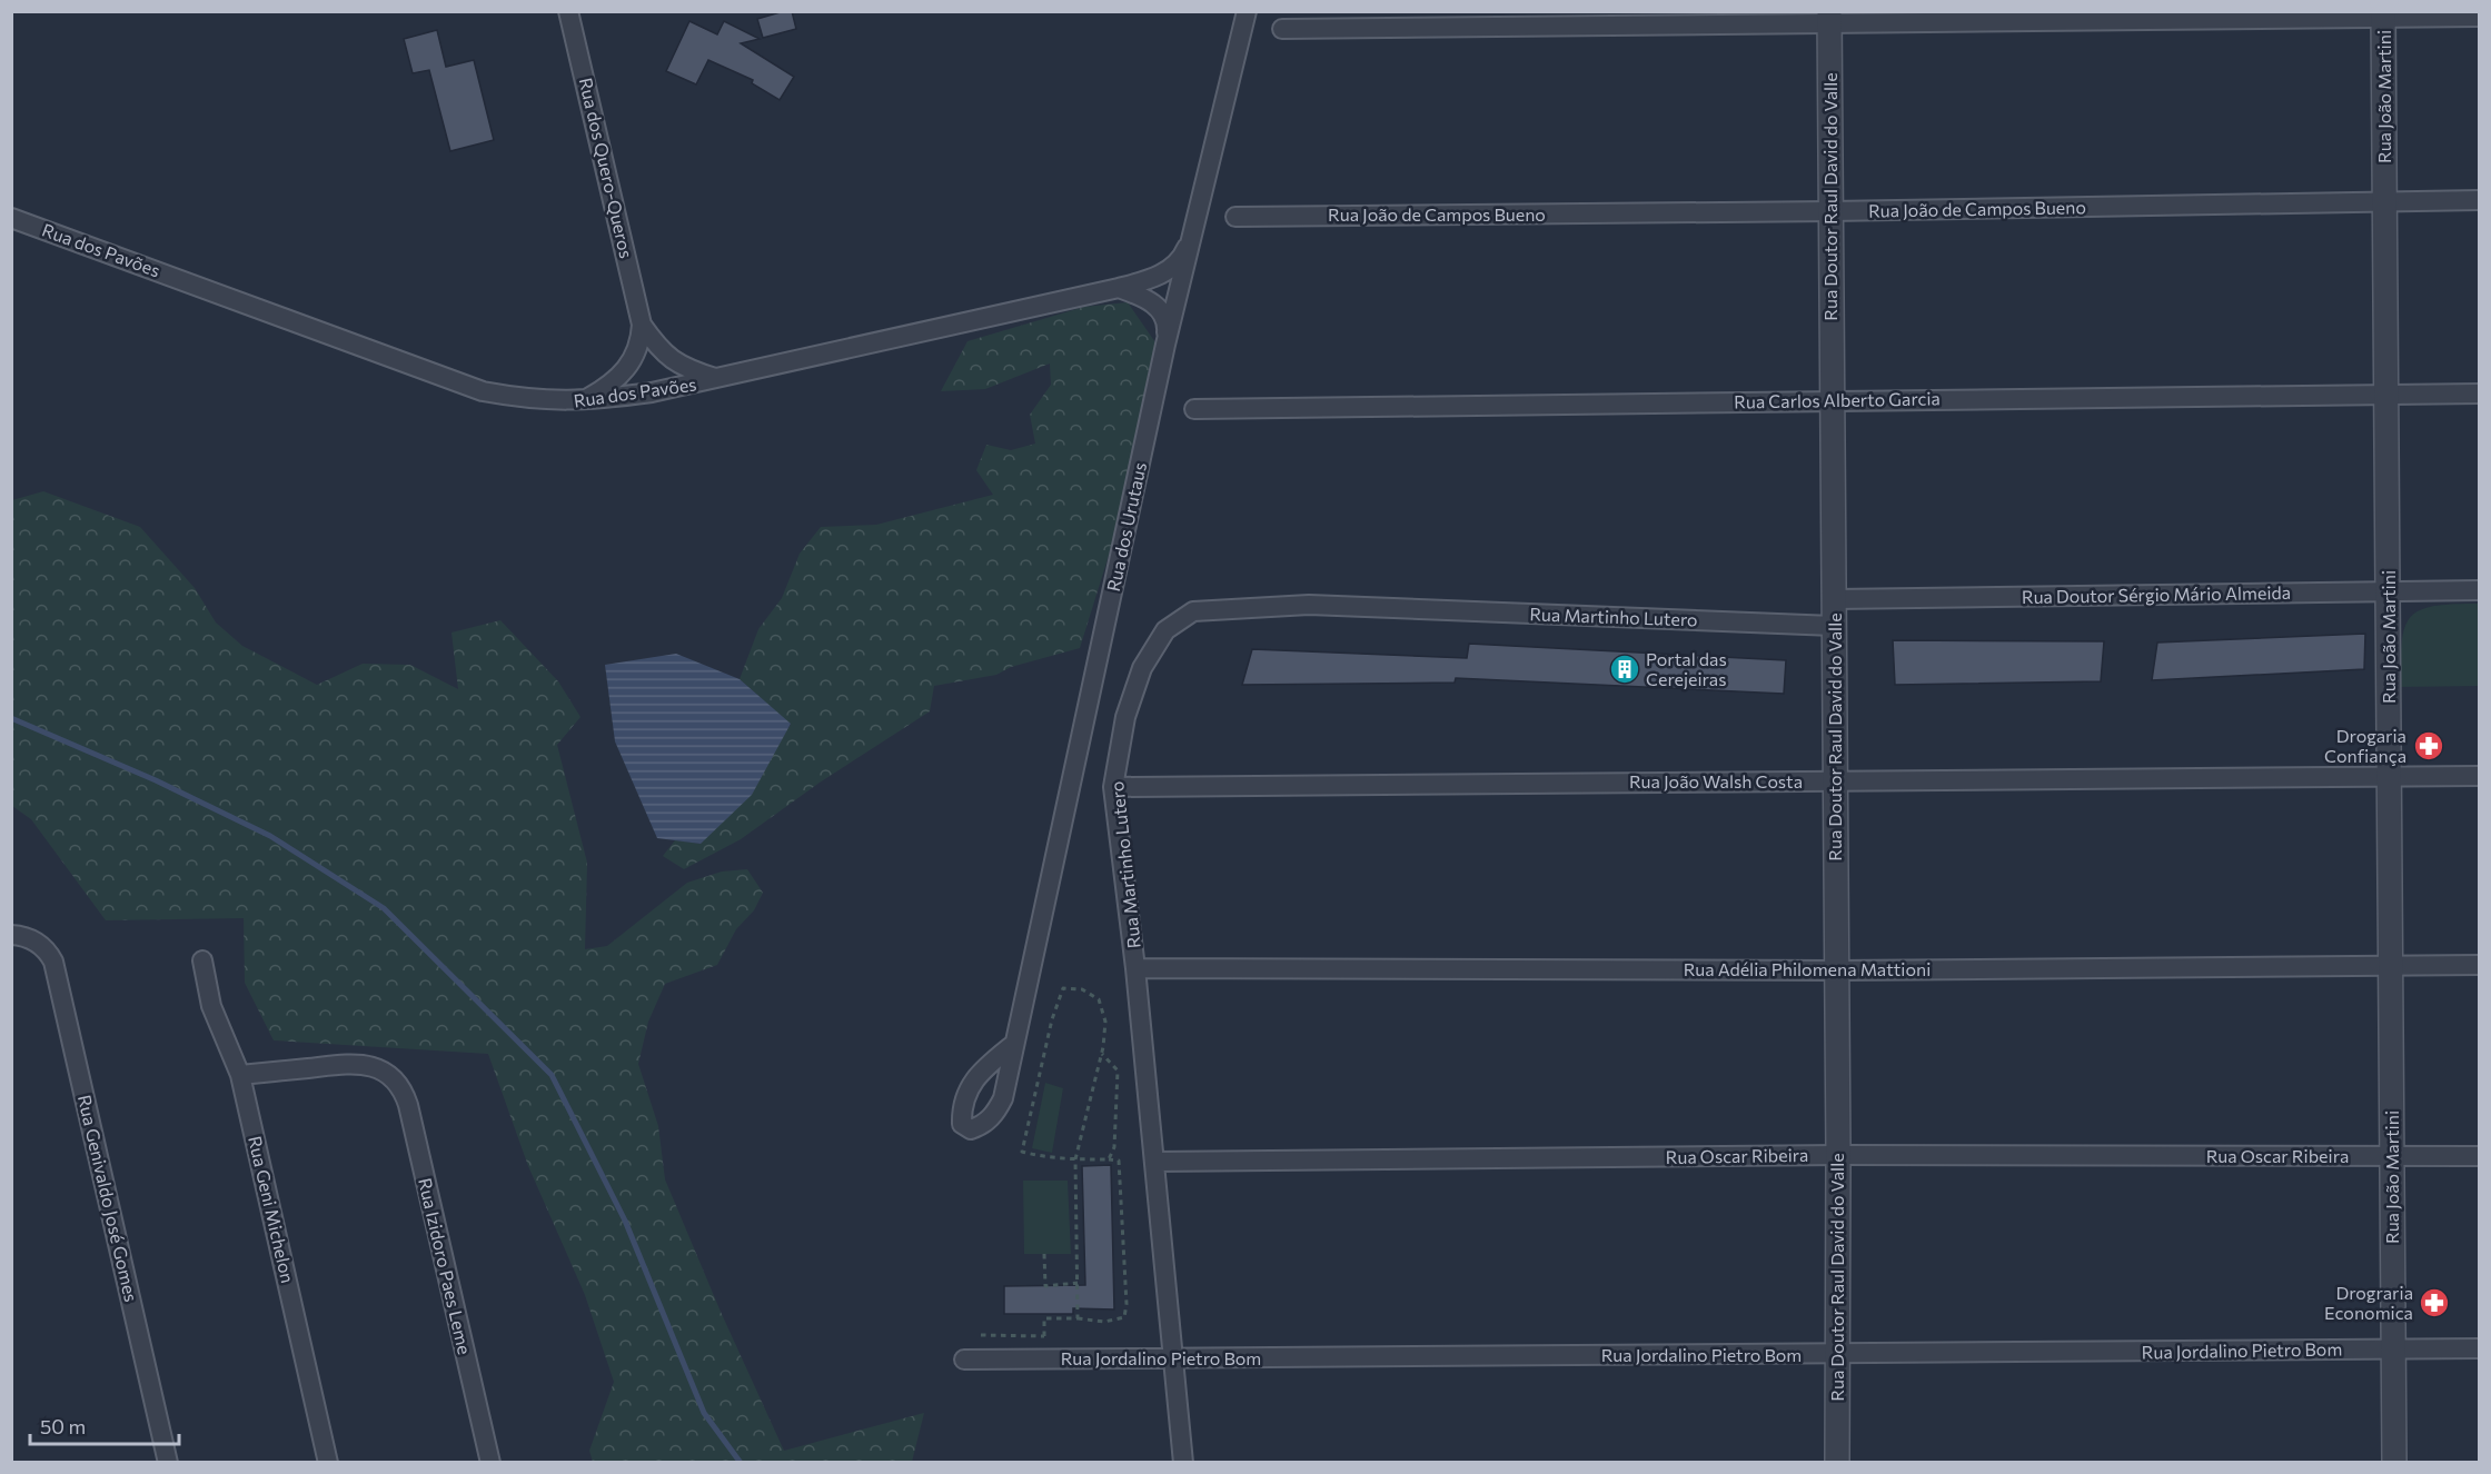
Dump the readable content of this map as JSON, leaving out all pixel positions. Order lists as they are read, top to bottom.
{
  "streets": {
    "street": [
      "Rua João Martini",
      "Rua dos Quero-Queros",
      "Rua Doutor Raul David do Valle",
      "Rua João de Campos Bueno",
      "Rua dos Pavões",
      "Rua Carlos Alberto Garcia",
      "Rua dos Urutaus",
      "Rua Doutor Sérgio Mário Almeida",
      "Rua Martinho Lutero",
      "Rua João Walsh Costa",
      "Rua Adélia Philomena Mattioni",
      "Rua Oscar Ribeira",
      "Rua Genivaldo José Gomes",
      "Rua Geni Michelon",
      "Rua Izidoro Paes Leme",
      "Rua Jordalino Pietro Bom"
    ]
  },
  "crossings": [
    ["Rua João Martini", "Rua João de Campos Bueno"],
    ["Rua João Martini", "Rua Carlos Alberto Garcia"],
    ["Rua João Martini", "Rua Doutor Sérgio Mário Almeida"],
    ["Rua João Martini", "Rua João Walsh Costa"],
    ["Rua João Martini", "Rua Adélia Philomena Mattioni"],
    ["Rua João Martini", "Rua Oscar Ribeira"],
    ["Rua João Martini", "Rua Jordalino Pietro Bom"],
    ["Rua dos Quero-Queros", "Rua dos Pavões"],
    ["Rua Doutor Raul David do Valle", "Rua João de Campos Bueno"],
    ["Rua Doutor Raul David do Valle", "Rua Carlos Alberto Garcia"],
    ["Rua Doutor Raul David do Valle", "Rua Doutor Sérgio Mário Almeida"],
    ["Rua Doutor Raul David do Valle", "Rua Martinho Lutero"],
    ["Rua Doutor Raul David do Valle", "Rua João Walsh Costa"],
    ["Rua Doutor Raul David do Valle", "Rua Adélia Philomena Mattioni"],
    ["Rua Doutor Raul David do Valle", "Rua Oscar Ribeira"],
    ["Rua Doutor Raul David do Valle", "Rua Jordalino Pietro Bom"],
    ["Rua dos Pavões", "Rua dos Urutaus"],
    ["Rua Martinho Lutero", "Rua João Walsh Costa"],
    ["Rua Martinho Lutero", "Rua Adélia Philomena Mattioni"],
    ["Rua Martinho Lutero", "Rua Oscar Ribeira"],
    ["Rua Martinho Lutero", "Rua Jordalino Pietro Bom"],
    ["Rua Geni Michelon", "Rua Izidoro Paes Leme"]
  ],
  "places": {
    "building": ["Portal das Cerejeiras"],
    "pharmacy": ["Drogaria Confiança", "Drograria Economica"]
  },
  "scale_bar": "50 m"
}
